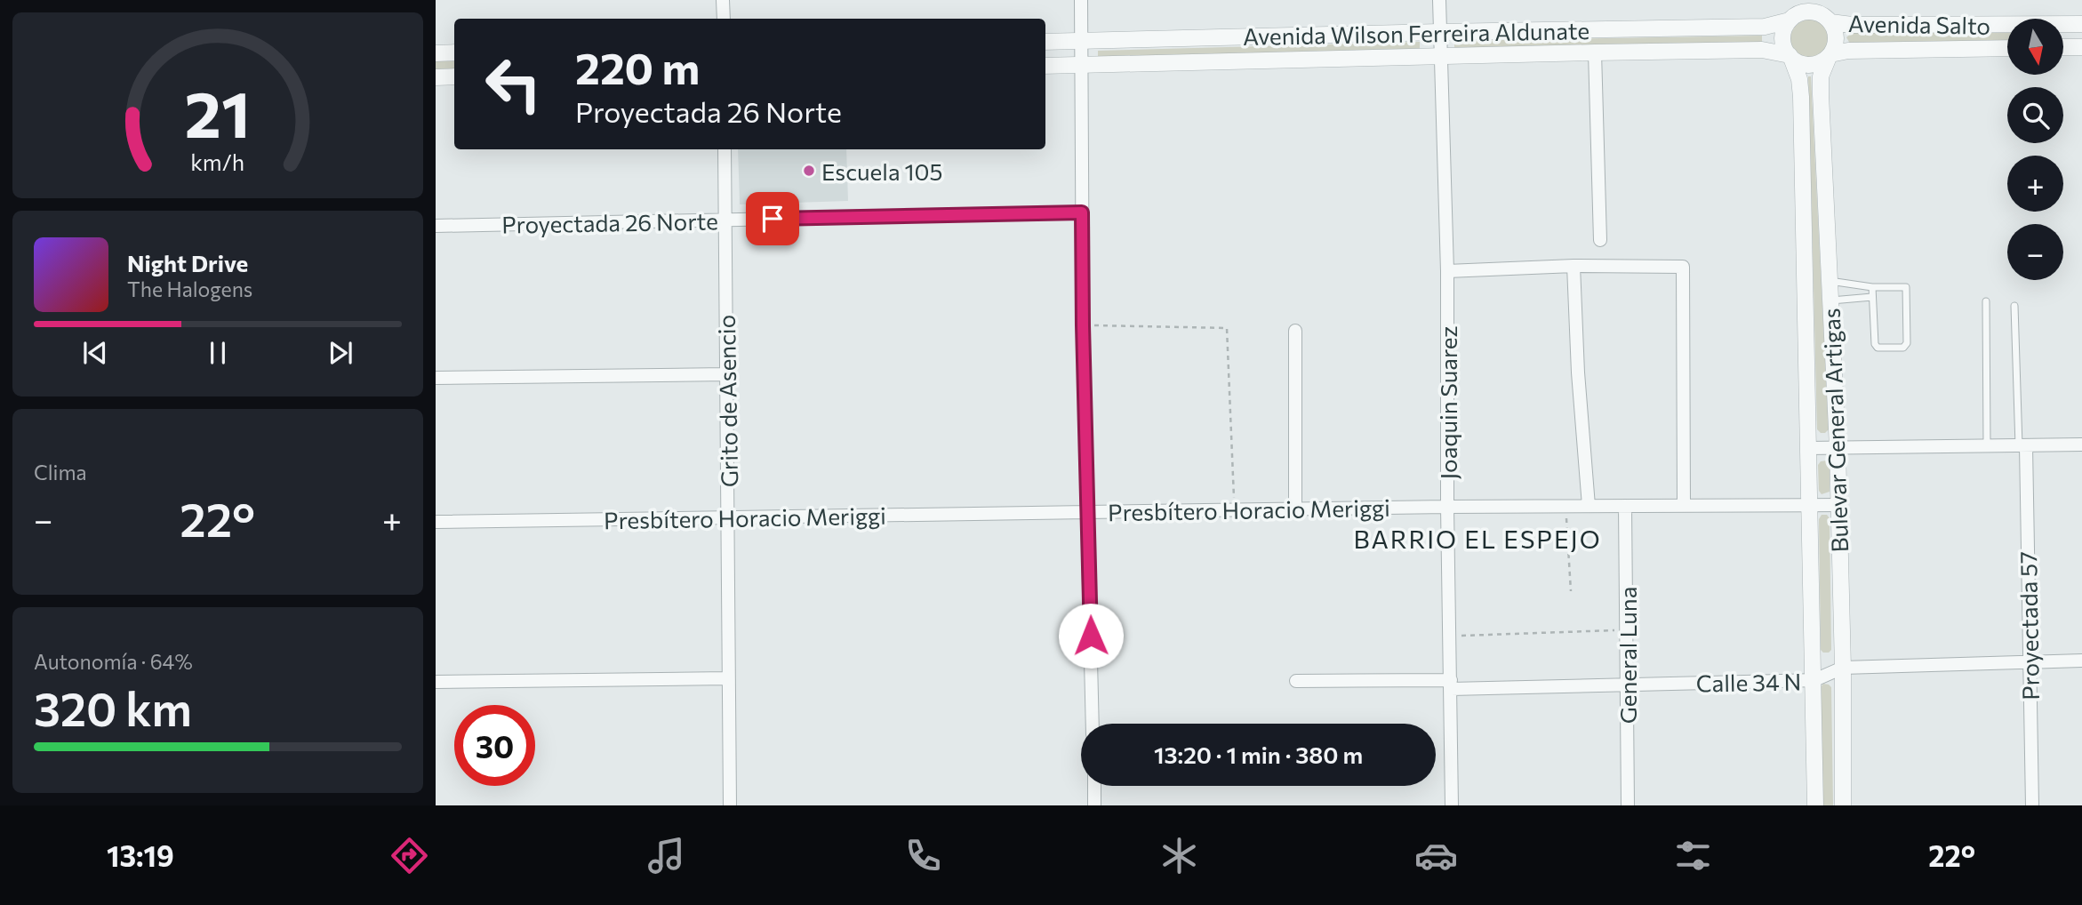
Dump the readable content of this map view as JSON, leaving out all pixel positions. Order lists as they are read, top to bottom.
{
  "streets": {
    "street": [
      "Avenida Salto",
      "Avenida Wilson Ferreira Aldunate",
      "Proyectada 26 Norte",
      "Grito de Asencio",
      "Joaquin Suarez",
      "Bulevar General Artigas",
      "Presbítero Horacio Meriggi",
      "Proyectada 57",
      "General Luna",
      "Calle 34 N"
    ]
  },
  "crossings": [
    ["Avenida Salto", "Avenida Wilson Ferreira Aldunate"],
    ["Avenida Salto", "Bulevar General Artigas"],
    ["Avenida Wilson Ferreira Aldunate", "Joaquin Suarez"],
    ["Avenida Wilson Ferreira Aldunate", "Bulevar General Artigas"],
    ["Proyectada 26 Norte", "Grito de Asencio"],
    ["Grito de Asencio", "Presbítero Horacio Meriggi"],
    ["Joaquin Suarez", "Presbítero Horacio Meriggi"],
    ["Joaquin Suarez", "Calle 34 N"],
    ["Bulevar General Artigas", "Presbítero Horacio Meriggi"],
    ["Bulevar General Artigas", "Calle 34 N"],
    ["Presbítero Horacio Meriggi", "General Luna"],
    ["Proyectada 57", "Calle 34 N"],
    ["General Luna", "Calle 34 N"]
  ],
  "districts": ["BARRIO EL ESPEJO"],
  "places": ["Escuela 105"],
  "north": "bottom",
  "page": {
    "map_buttons": ["+", "−"],
    "turn": ["220 m", "Proyectada 26 Norte"],
    "song": ["Night Drive", "The Halogens"],
    "tile": [
      "Clima",
      ["Autonomía · 64%", "320 km"]
    ],
    "heat": ["−", "22°", "+"],
    "limit": "30",
    "trip": "13:20 · 1 min · 380 m",
    "tabs": ["13:19", "22°"],
    "gauge": ["21", "km/h"]
  }
}
